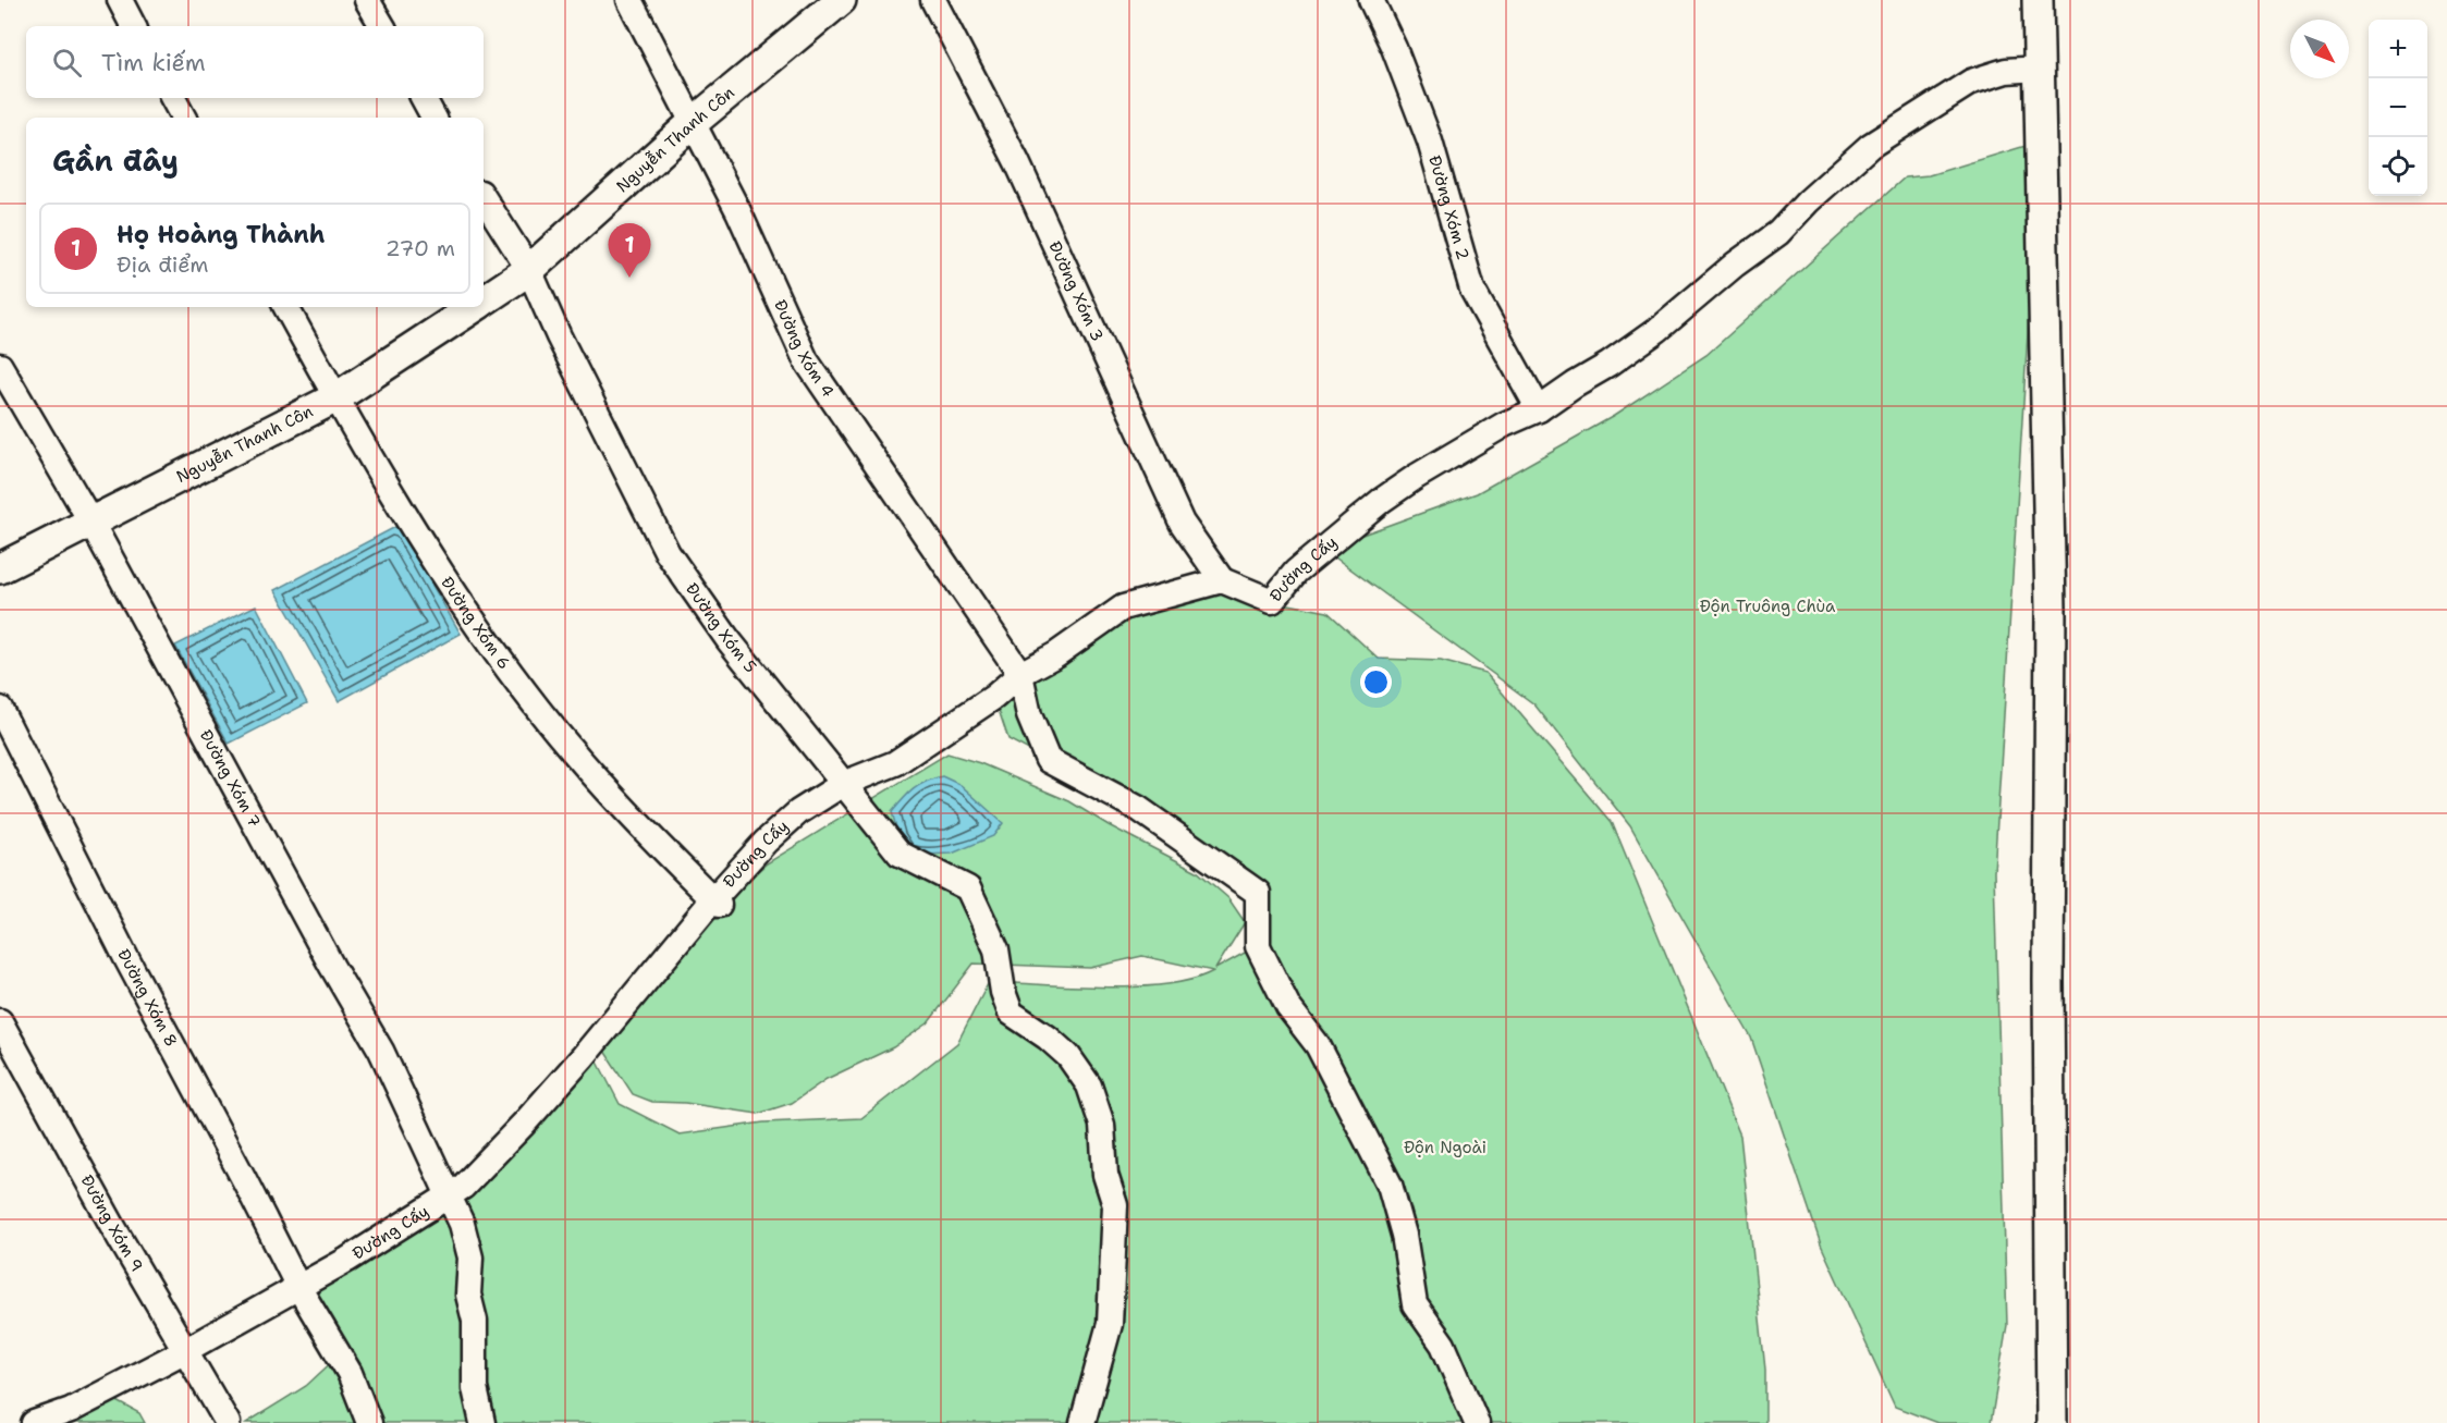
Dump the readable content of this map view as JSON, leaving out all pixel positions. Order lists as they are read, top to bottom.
{
  "streets": {
    "street": [
      "Nguyễn Thanh Côn",
      "Đường Xóm 2",
      "Đường Xóm 3",
      "Đường Xóm 4",
      "Đường Cấy",
      "Đường Xóm 6",
      "Đường Xóm 5",
      "Đường Xóm 7",
      "Đường Xóm 8",
      "Đường Xóm 9"
    ]
  },
  "crossings": [
    ["Nguyễn Thanh Côn", "Đường Xóm 4"],
    ["Nguyễn Thanh Côn", "Đường Xóm 6"],
    ["Nguyễn Thanh Côn", "Đường Xóm 5"],
    ["Nguyễn Thanh Côn", "Đường Xóm 7"],
    ["Đường Xóm 2", "Đường Cấy"],
    ["Đường Xóm 3", "Đường Cấy"],
    ["Đường Xóm 4", "Đường Cấy"],
    ["Đường Cấy", "Đường Xóm 6"],
    ["Đường Cấy", "Đường Xóm 5"],
    ["Đường Cấy", "Đường Xóm 7"],
    ["Đường Cấy", "Đường Xóm 8"],
    ["Đường Cấy", "Đường Xóm 9"]
  ],
  "parks": ["Độn Truông Chùa", "Độn Ngoài"],
  "north": "bottom right",
  "page": {
    "map_buttons": ["+", "−"],
    "search": "Tìm kiếm",
    "heading": "Gần đây",
    "list": [
      {
        "mark": "1",
        "name": "Họ Hoàng Thành",
        "note": "Địa điểm",
        "value": "270 m"
      }
    ],
    "pins": "1"
  }
}
